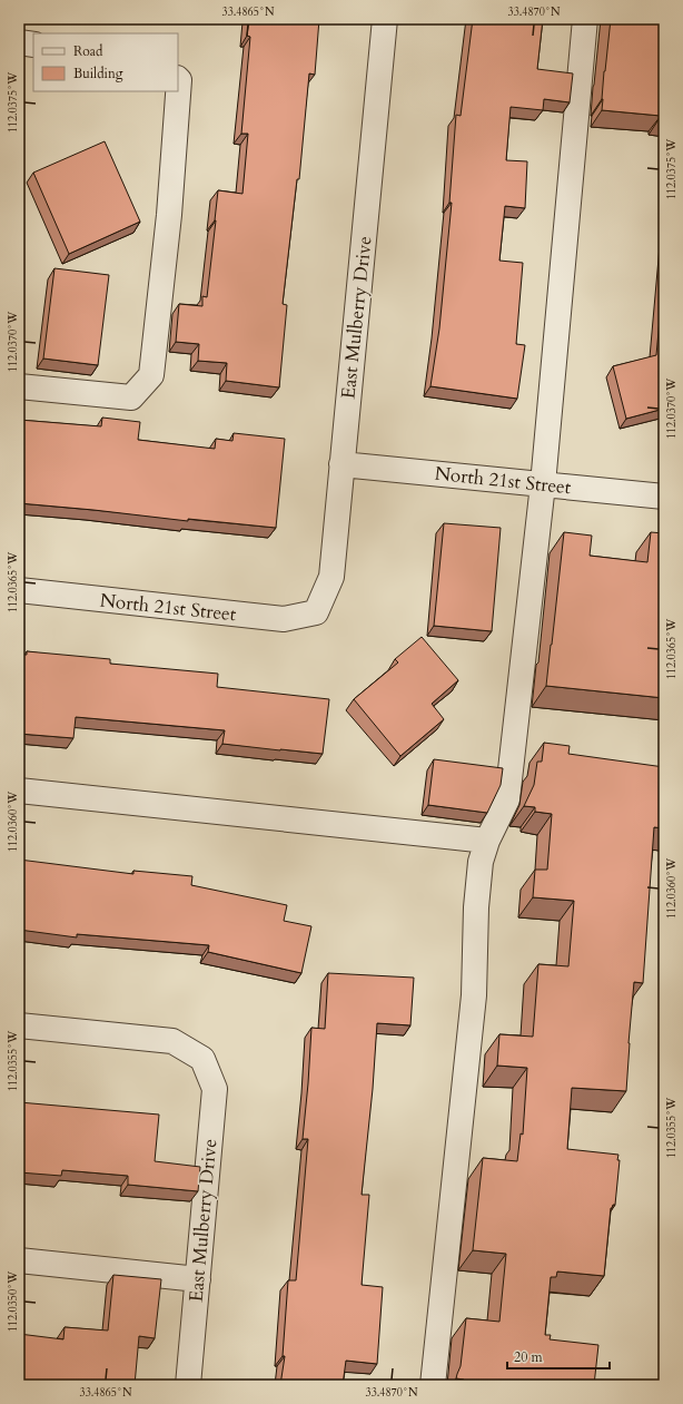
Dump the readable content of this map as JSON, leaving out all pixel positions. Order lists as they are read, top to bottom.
{
  "streets": {
    "street": ["East Mulberry Drive", "North 21st Street"]
  },
  "crossings": [
    ["East Mulberry Drive", "North 21st Street"]
  ],
  "legend": ["Road", "Building"],
  "scale_bar": "20 m",
  "coordinates": [
    "33.4865°N",
    "33.4870°N",
    "112.0375°W",
    "112.0370°W",
    "112.0365°W",
    "112.0360°W",
    "112.0355°W",
    "112.0350°W"
  ]
}
